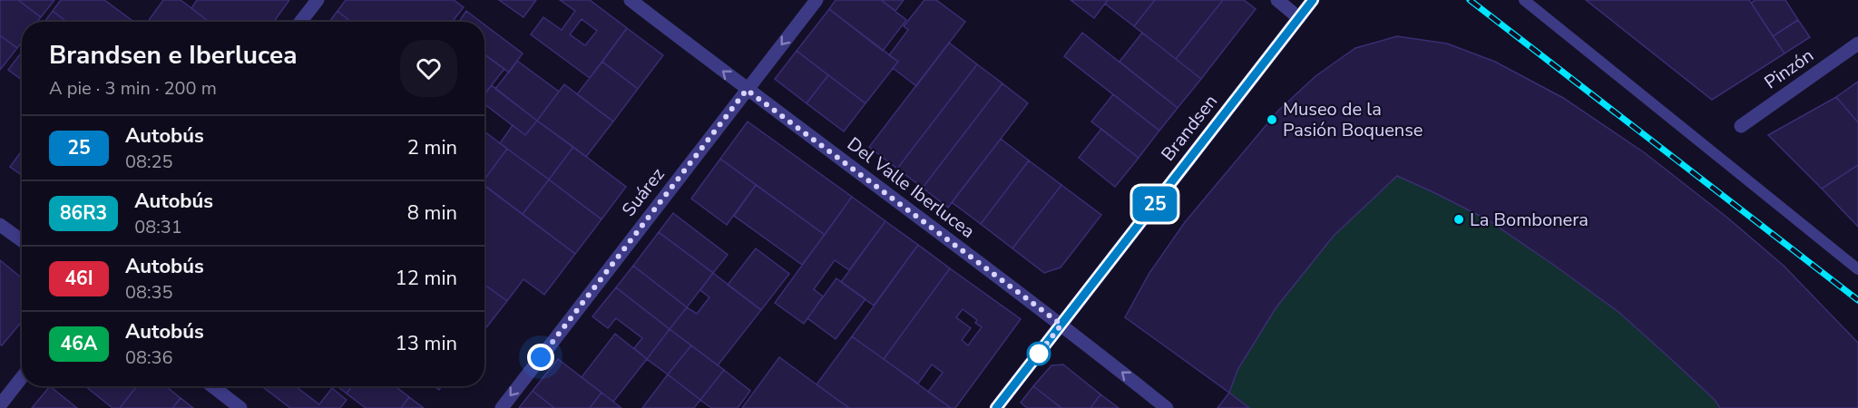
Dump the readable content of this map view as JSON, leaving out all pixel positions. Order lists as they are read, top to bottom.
{
  "streets": {
    "street": [
      "Pinzón",
      "Brandsen",
      "Del Valle Iberlucea",
      "Suárez"
    ]
  },
  "crossings": [
    ["Brandsen", "Del Valle Iberlucea"],
    ["Del Valle Iberlucea", "Suárez"]
  ],
  "one_way": ["Del Valle Iberlucea", "Suárez"],
  "places": ["Museo de la Pasión Boquense", "La Bombonera"],
  "lines": ["bus line 25"],
  "page": {
    "on_map": "25",
    "heading": ["Brandsen e Iberlucea", "A pie · 3 min · 200 m"],
    "list": [
      {
        "mark": "25",
        "name": "Autobús",
        "note": "08:25",
        "value": "2 min"
      },
      {
        "mark": "86R3",
        "name": "Autobús",
        "note": "08:31",
        "value": "8 min"
      },
      {
        "mark": "46I",
        "name": "Autobús",
        "note": "08:35",
        "value": "12 min"
      },
      {
        "mark": "46A",
        "name": "Autobús",
        "note": "08:36",
        "value": "13 min"
      }
    ]
  }
}
